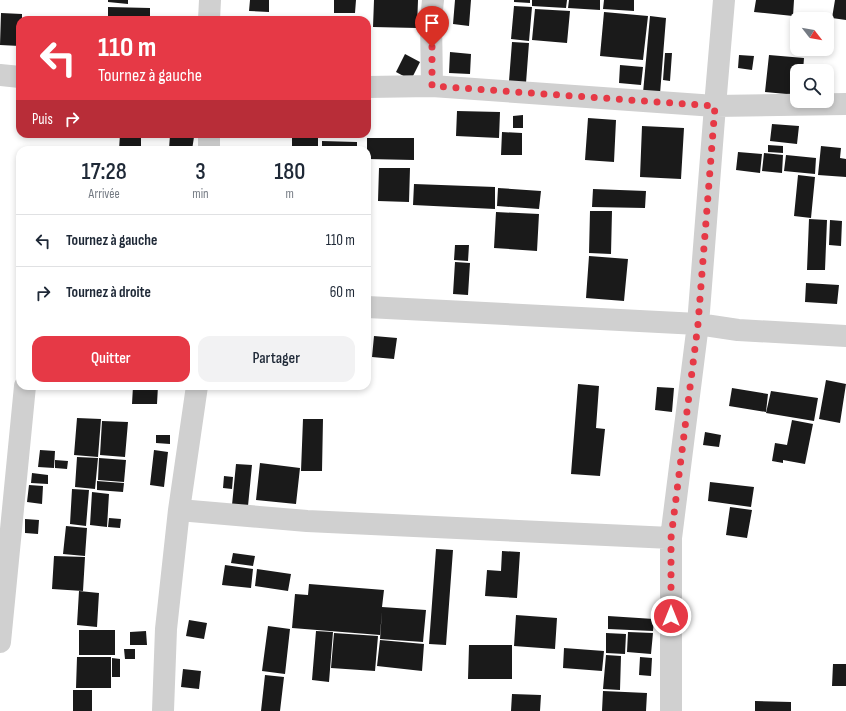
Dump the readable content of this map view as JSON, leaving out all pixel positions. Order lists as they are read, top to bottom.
{
  "north": "bottom right",
  "page": {
    "turn": ["110 m", "Tournez à gauche"],
    "then": "Puis",
    "eta": [
      "17:28",
      "Arrivée",
      "3",
      "min",
      "180",
      "m"
    ],
    "list": [
      {
        "name": "Tournez à gauche",
        "value": "110 m"
      },
      {
        "name": "Tournez à droite",
        "value": "60 m"
      }
    ],
    "buttons": ["Quitter", "Partager"]
  }
}
